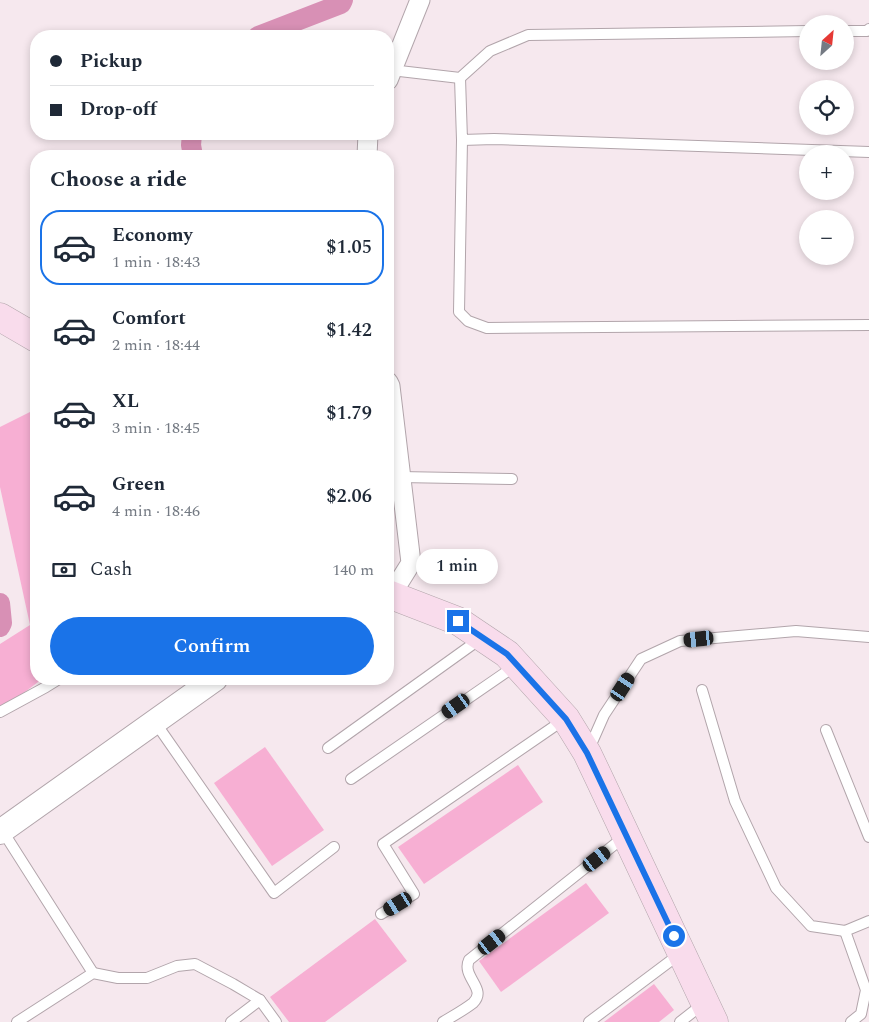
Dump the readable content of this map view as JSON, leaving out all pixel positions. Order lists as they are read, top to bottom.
{
  "north": "top right",
  "page": {
    "map_buttons": ["+", "−"],
    "banner": ["Pickup", "Drop-off"],
    "heading": "Choose a ride",
    "list": [
      {
        "name": "Economy",
        "note": "1 min · 18:43",
        "value": "$1.05"
      },
      {
        "name": "Comfort",
        "note": "2 min · 18:44",
        "value": "$1.42"
      },
      {
        "name": "XL",
        "note": "3 min · 18:45",
        "value": "$1.79"
      },
      {
        "name": "Green",
        "note": "4 min · 18:46",
        "value": "$2.06"
      }
    ],
    "pay": ["Cash", "140 m"],
    "bubble": "1 min",
    "buttons": "Confirm"
  }
}
